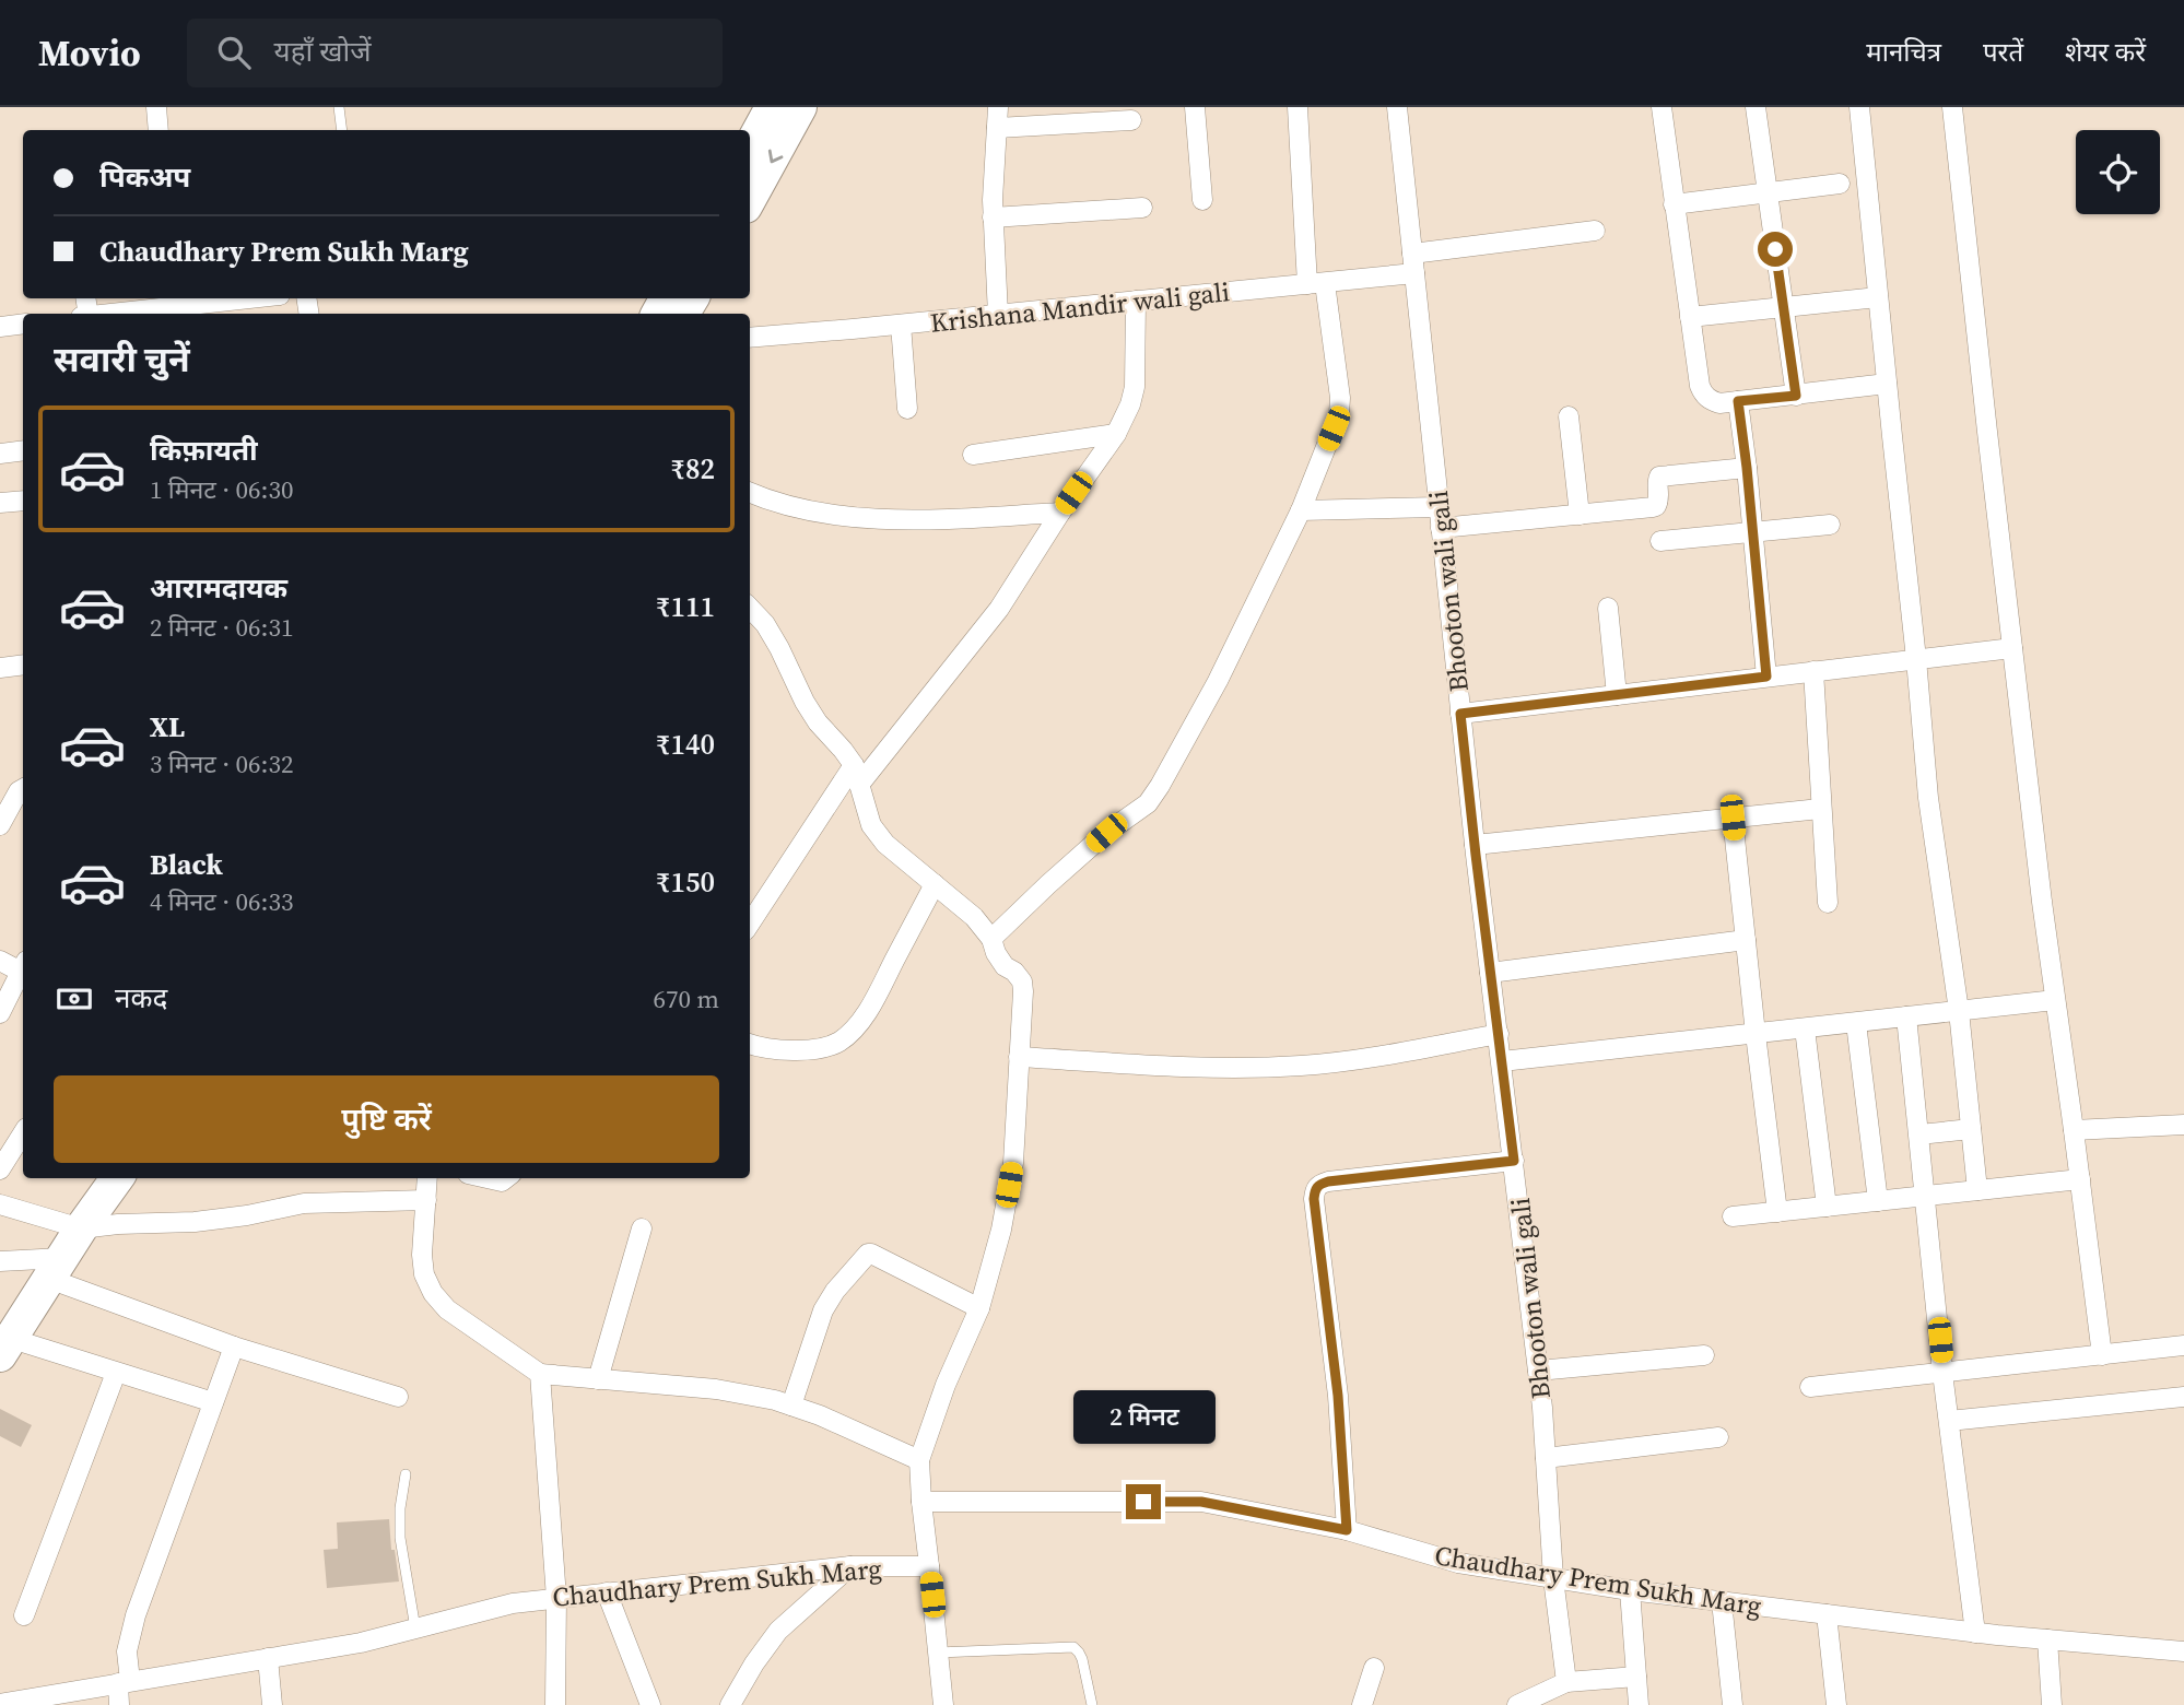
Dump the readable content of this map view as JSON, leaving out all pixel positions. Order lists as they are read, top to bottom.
{
  "streets": {
    "street": ["Krishana Mandir wali gali", "Bhooton wali gali", "Chaudhary Prem Sukh Marg"]
  },
  "crossings": [
    ["Krishana Mandir wali gali", "Bhooton wali gali"],
    ["Bhooton wali gali", "Chaudhary Prem Sukh Marg"]
  ],
  "page": {
    "header": "Movio",
    "search": "यहाँ खोजें",
    "nav": ["मानचित्र", "परतें", "शेयर करें"],
    "banner": ["पिकअप", "Chaudhary Prem Sukh Marg"],
    "heading": "सवारी चुनें",
    "list": [
      {
        "name": "किफ़ायती",
        "note": "1 मिनट · 06:30",
        "value": "₹82"
      },
      {
        "name": "आरामदायक",
        "note": "2 मिनट · 06:31",
        "value": "₹111"
      },
      {
        "name": "XL",
        "note": "3 मिनट · 06:32",
        "value": "₹140"
      },
      {
        "name": "Black",
        "note": "4 मिनट · 06:33",
        "value": "₹150"
      }
    ],
    "pay": ["नकद", "670 m"],
    "buttons": "पुष्टि करें",
    "bubble": "2 मिनट"
  }
}
